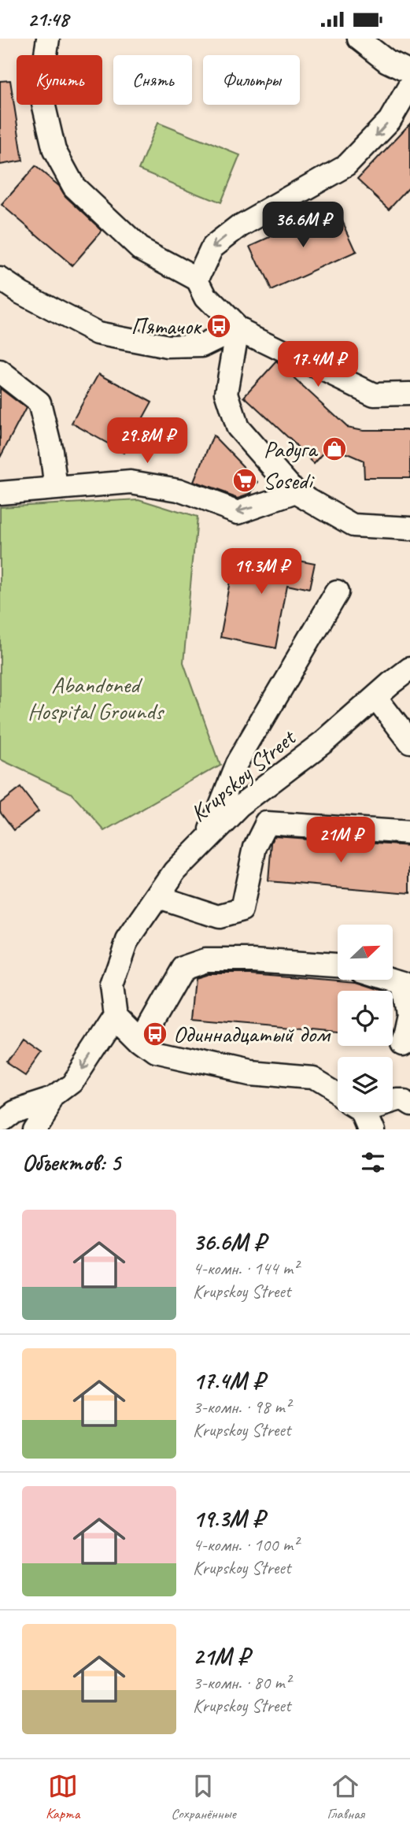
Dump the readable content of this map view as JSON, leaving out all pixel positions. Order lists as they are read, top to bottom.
{
  "streets": {
    "street": ["Krupskoy Street"]
  },
  "parks": ["Abandoned Hospital Grounds"],
  "places": {
    "bus stop": ["Пятачок", "Одиннадцатый дом"],
    "shop": ["Радуга"],
    "supermarket": ["Sosedi"]
  },
  "north": "top right",
  "page": {
    "status": "21:48",
    "chip": ["Купить", "Снять", "Фильтры"],
    "price": [
      "36.6M ₽",
      "17.4M ₽",
      "29.8M ₽",
      "19.3M ₽",
      "21M ₽"
    ],
    "heading": "Объектов: 5",
    "list": [
      {
        "name": "36.6M ₽",
        "note": "4-комн. · 144 m² · Krupskoy Street"
      },
      {
        "name": "17.4M ₽",
        "note": "3-комн. · 98 m² · Krupskoy Street"
      },
      {
        "name": "19.3M ₽",
        "note": "4-комн. · 100 m² · Krupskoy Street"
      },
      {
        "name": "21M ₽",
        "note": "3-комн. · 80 m² · Krupskoy Street"
      }
    ],
    "tabs": ["Карта", "Сохранённые", "Главная"]
  }
}
